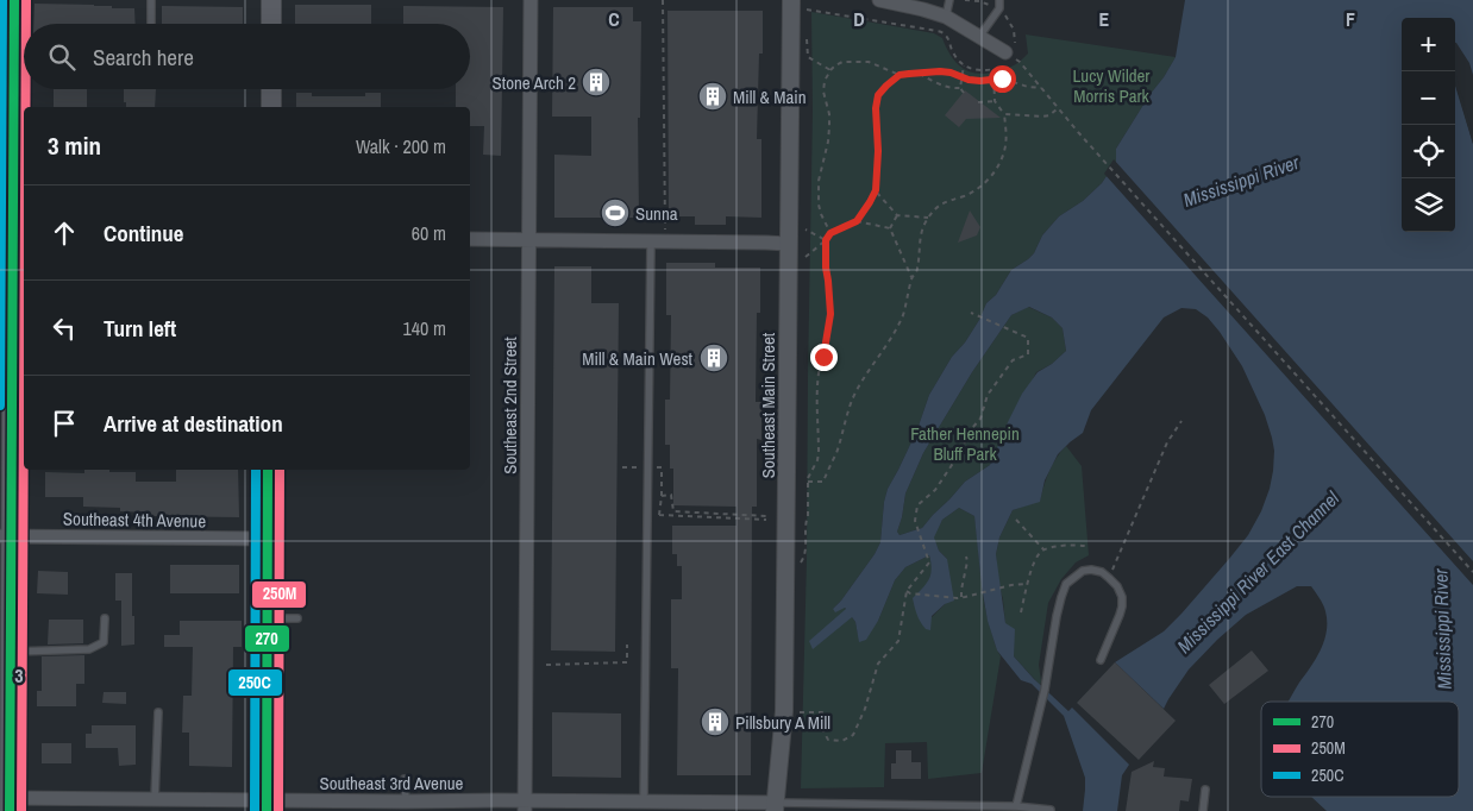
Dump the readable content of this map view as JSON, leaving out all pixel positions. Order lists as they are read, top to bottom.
{
  "streets": {
    "street": [
      "Southeast 2nd Street",
      "Southeast Main Street",
      "Southeast 4th Avenue",
      "Southeast 3rd Avenue"
    ]
  },
  "crossings": [
    ["Southeast 2nd Street", "Southeast 3rd Avenue"],
    ["Southeast Main Street", "Southeast 3rd Avenue"]
  ],
  "water": ["Mississippi River", "Mississippi River East Channel"],
  "parks": ["Lucy Wilder Morris Park", "Father Hennepin Bluff Park"],
  "places": {
    "building": [
      "Stone Arch 2",
      "Mill & Main",
      "Mill & Main West",
      "Pillsbury A Mill"
    ],
    "sports": ["Sunna"]
  },
  "lines": ["transit line 270", "transit line 250M", "transit line 250C"],
  "legend": ["270", "250M", "250C"],
  "page": {
    "map_buttons": ["+", "−"],
    "search": "Search here",
    "heading": ["3 min", "Walk · 200 m"],
    "list": [
      ["Continue", "60 m"],
      ["Turn left", "140 m"],
      "Arrive at destination"
    ]
  },
  "grid": {
    "columns": [
      "C",
      "D",
      "E",
      "F"
    ],
    "rows": ["3"]
  }
}
